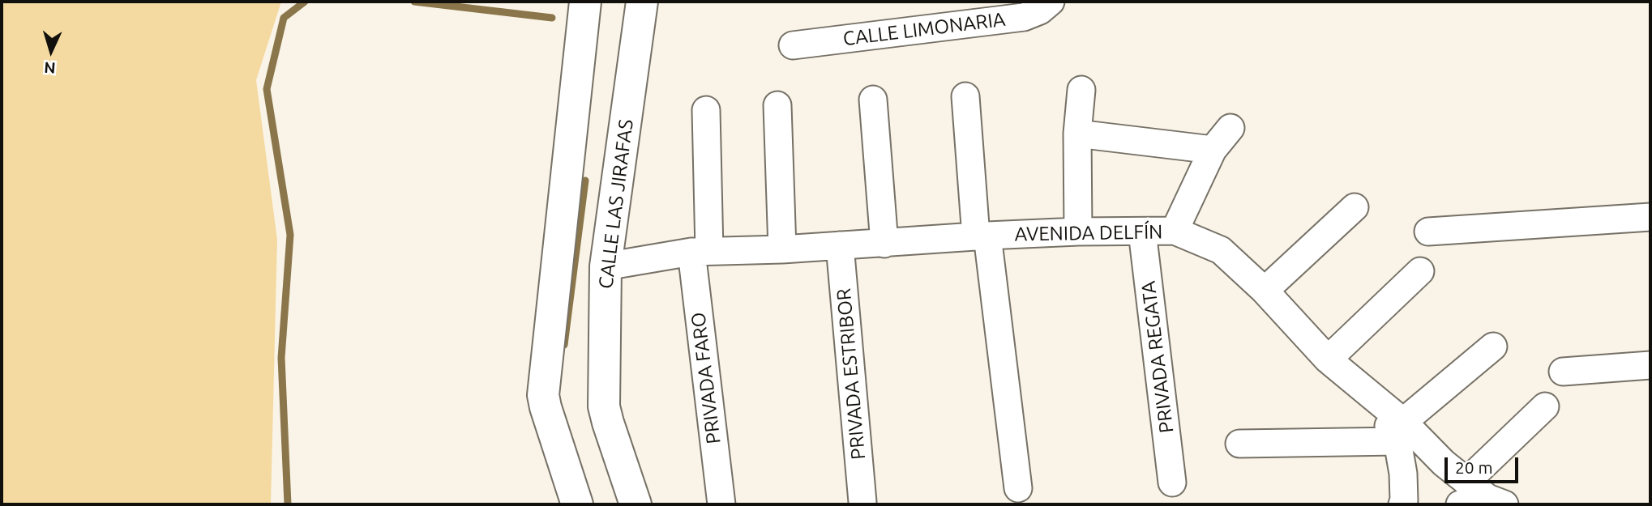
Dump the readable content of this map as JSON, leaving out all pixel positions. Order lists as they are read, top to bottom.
{
  "streets": {
    "main road": ["CALLE LAS JIRAFAS"],
    "street": [
      "CALLE LIMONARIA",
      "AVENIDA DELFÍN",
      "PRIVADA REGATA",
      "PRIVADA ESTRIBOR",
      "PRIVADA FARO"
    ]
  },
  "crossings": [
    ["CALLE LAS JIRAFAS", "AVENIDA DELFÍN"],
    ["AVENIDA DELFÍN", "PRIVADA REGATA"],
    ["AVENIDA DELFÍN", "PRIVADA ESTRIBOR"],
    ["AVENIDA DELFÍN", "PRIVADA FARO"]
  ],
  "scale_bar": "20 m",
  "north": "bottom"
}
